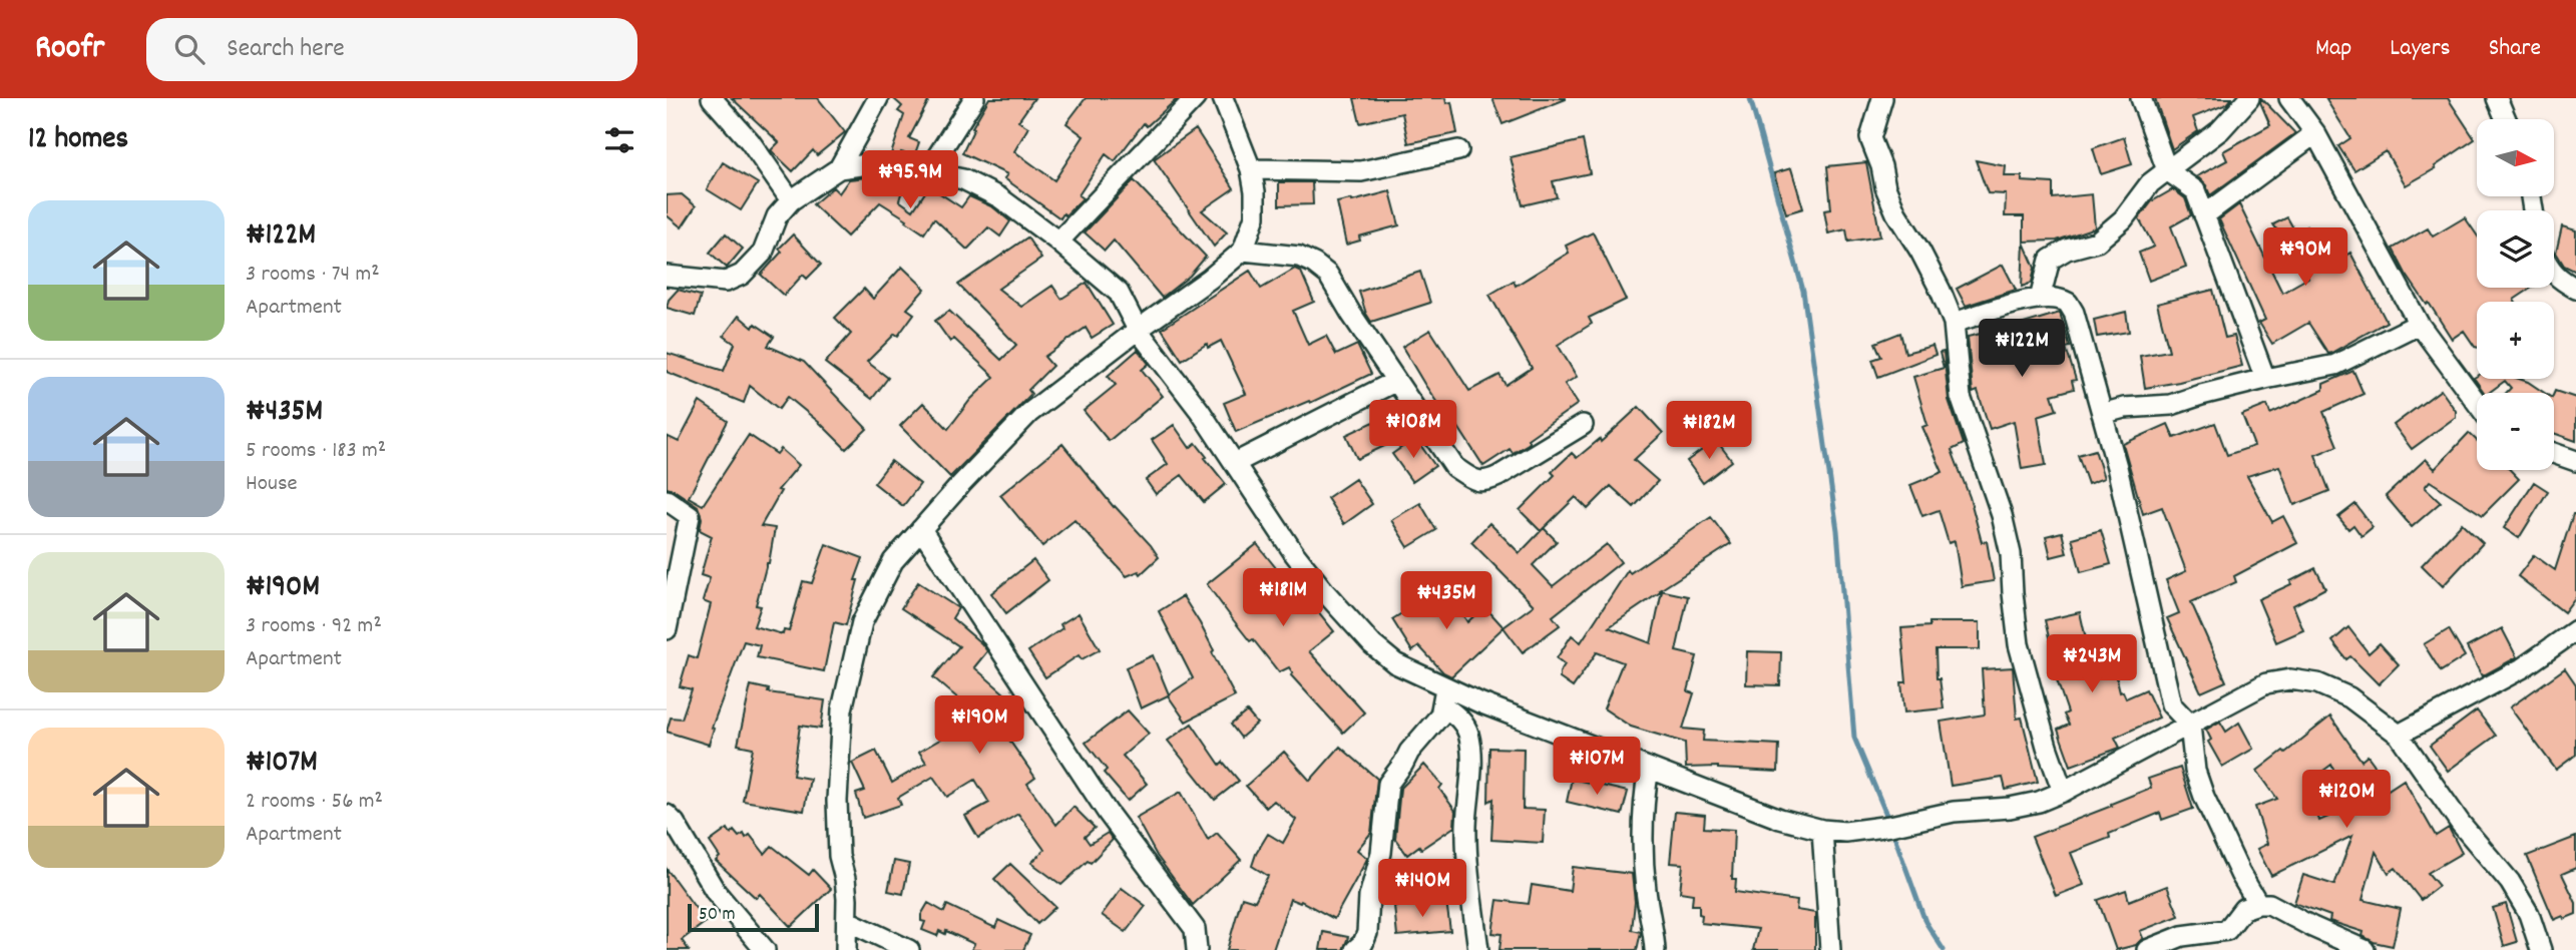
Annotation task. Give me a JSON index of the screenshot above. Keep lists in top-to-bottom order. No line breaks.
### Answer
{"scale_bar":"50 m","north":"right","page":{"header":"Roofr","search":"Search here","nav":["Map","Layers","Share"],"heading":"12 homes","map_buttons":["+","−"],"price":["₦95.9M","₦90M","₦122M","₦108M","₦182M","₦181M","₦435M","₦243M","₦190M","₦107M","₦120M","₦140M"],"list":[{"name":"₦122M","note":"3 rooms · 74 m² · Apartment"},{"name":"₦435M","note":"5 rooms · 183 m² · House"},{"name":"₦190M","note":"3 rooms · 92 m² · Apartment"},{"name":"₦107M","note":"2 rooms · 56 m² · Apartment"}],"scale":"50 m"}}
